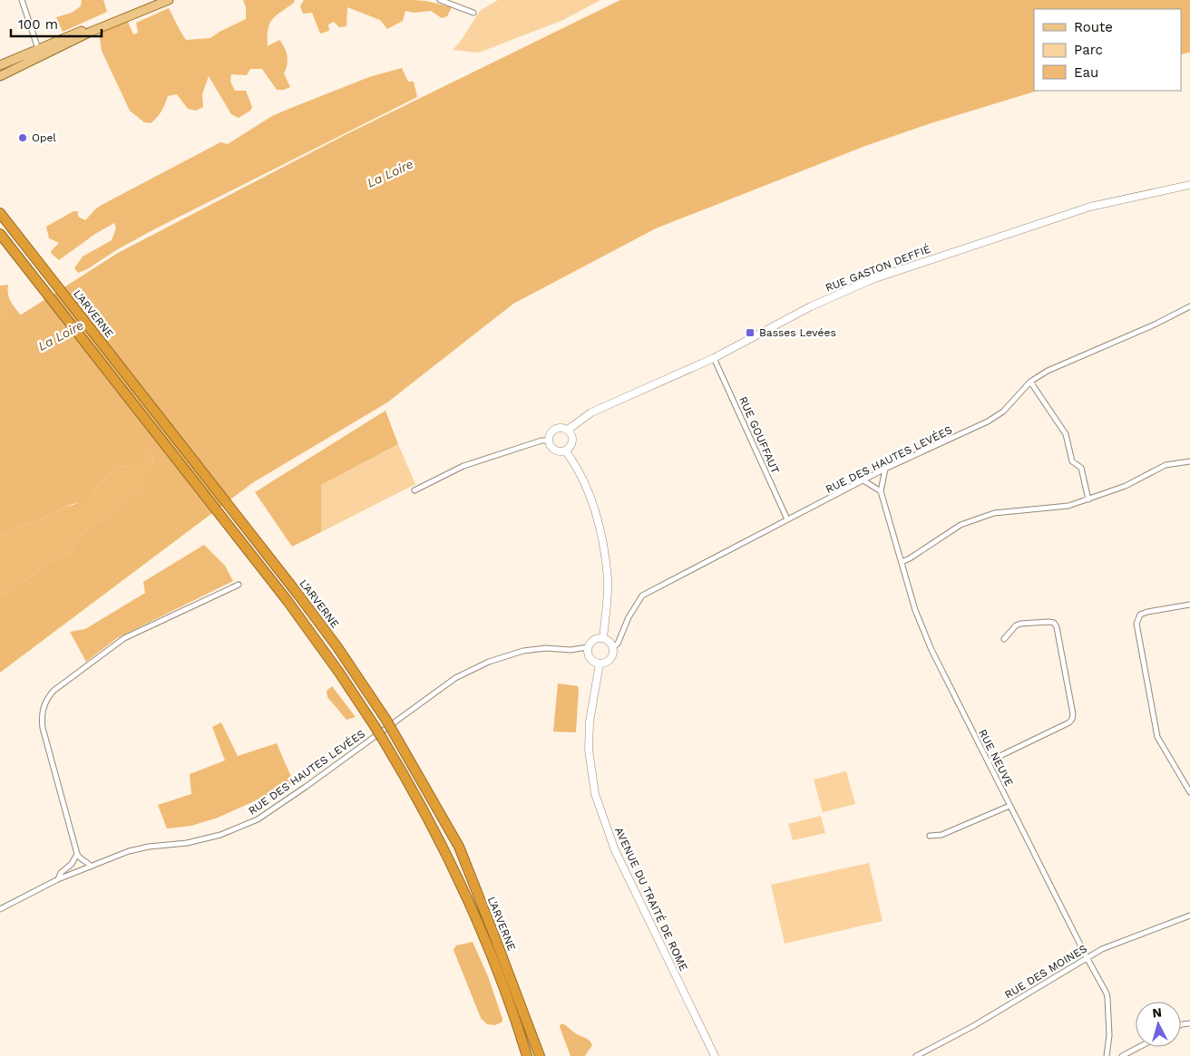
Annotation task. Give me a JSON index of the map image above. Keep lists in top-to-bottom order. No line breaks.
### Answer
{"streets":{"highway":["L'ARVERNE"],"main road":["RUE GASTON DEFFIÉ","AVENUE DU TRAITÉ DE ROME"],"street":["RUE GOUFFAUT","RUE DES HAUTES LEVÉES","RUE NEUVE","RUE DES MOINES"]},"crossings":[["RUE GASTON DEFFIÉ","RUE GOUFFAUT"],["RUE GOUFFAUT","RUE DES HAUTES LEVÉES"],["RUE DES HAUTES LEVÉES","AVENUE DU TRAITÉ DE ROME"],["RUE NEUVE","RUE DES MOINES"]],"water":["La Loire"],"places":{"other":["Opel"],"transit":["Basses Levées"]},"legend":["Route","Parc","Eau"],"scale_bar":"100 m","north":"top"}
